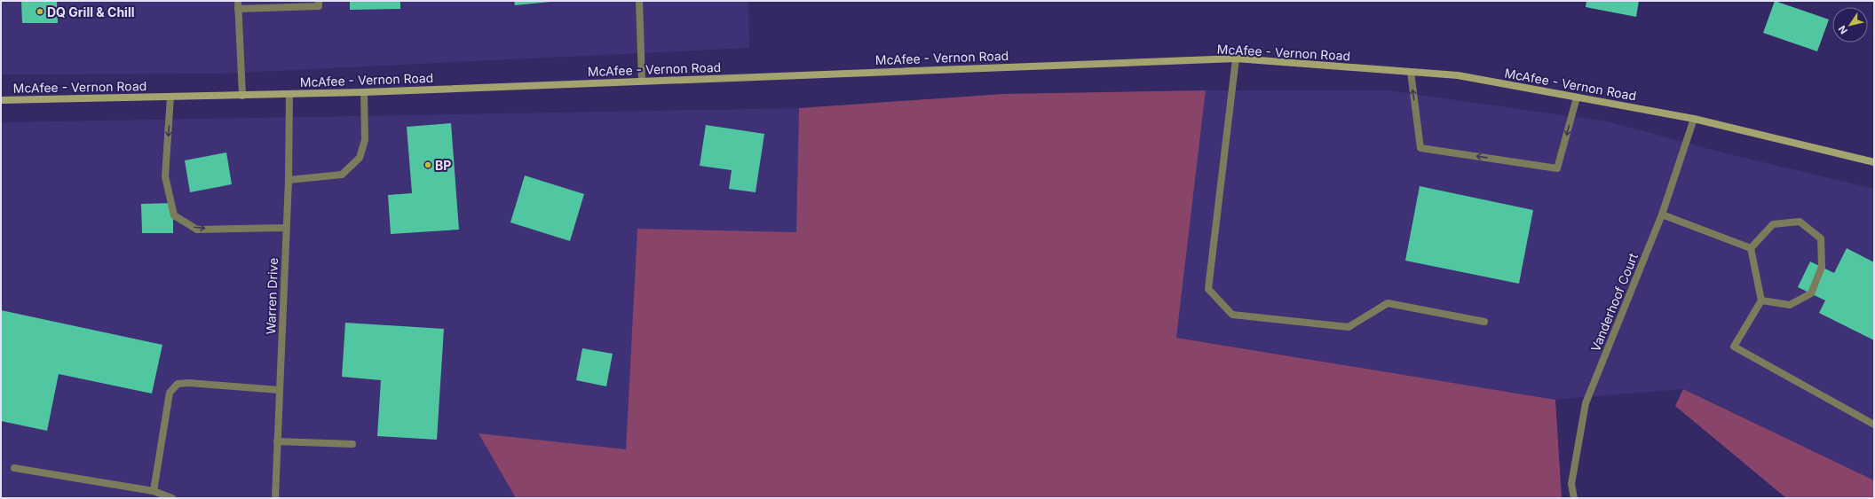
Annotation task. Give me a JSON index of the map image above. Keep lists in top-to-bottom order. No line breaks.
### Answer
{"streets":{"main road":["McAfee - Vernon Road"],"street":["Warren Drive","Vanderhoof Court"]},"crossings":[["McAfee - Vernon Road","Warren Drive"],["McAfee - Vernon Road","Vanderhoof Court"]],"places":["DQ Grill & Chill","BP"],"north":"bottom left"}
